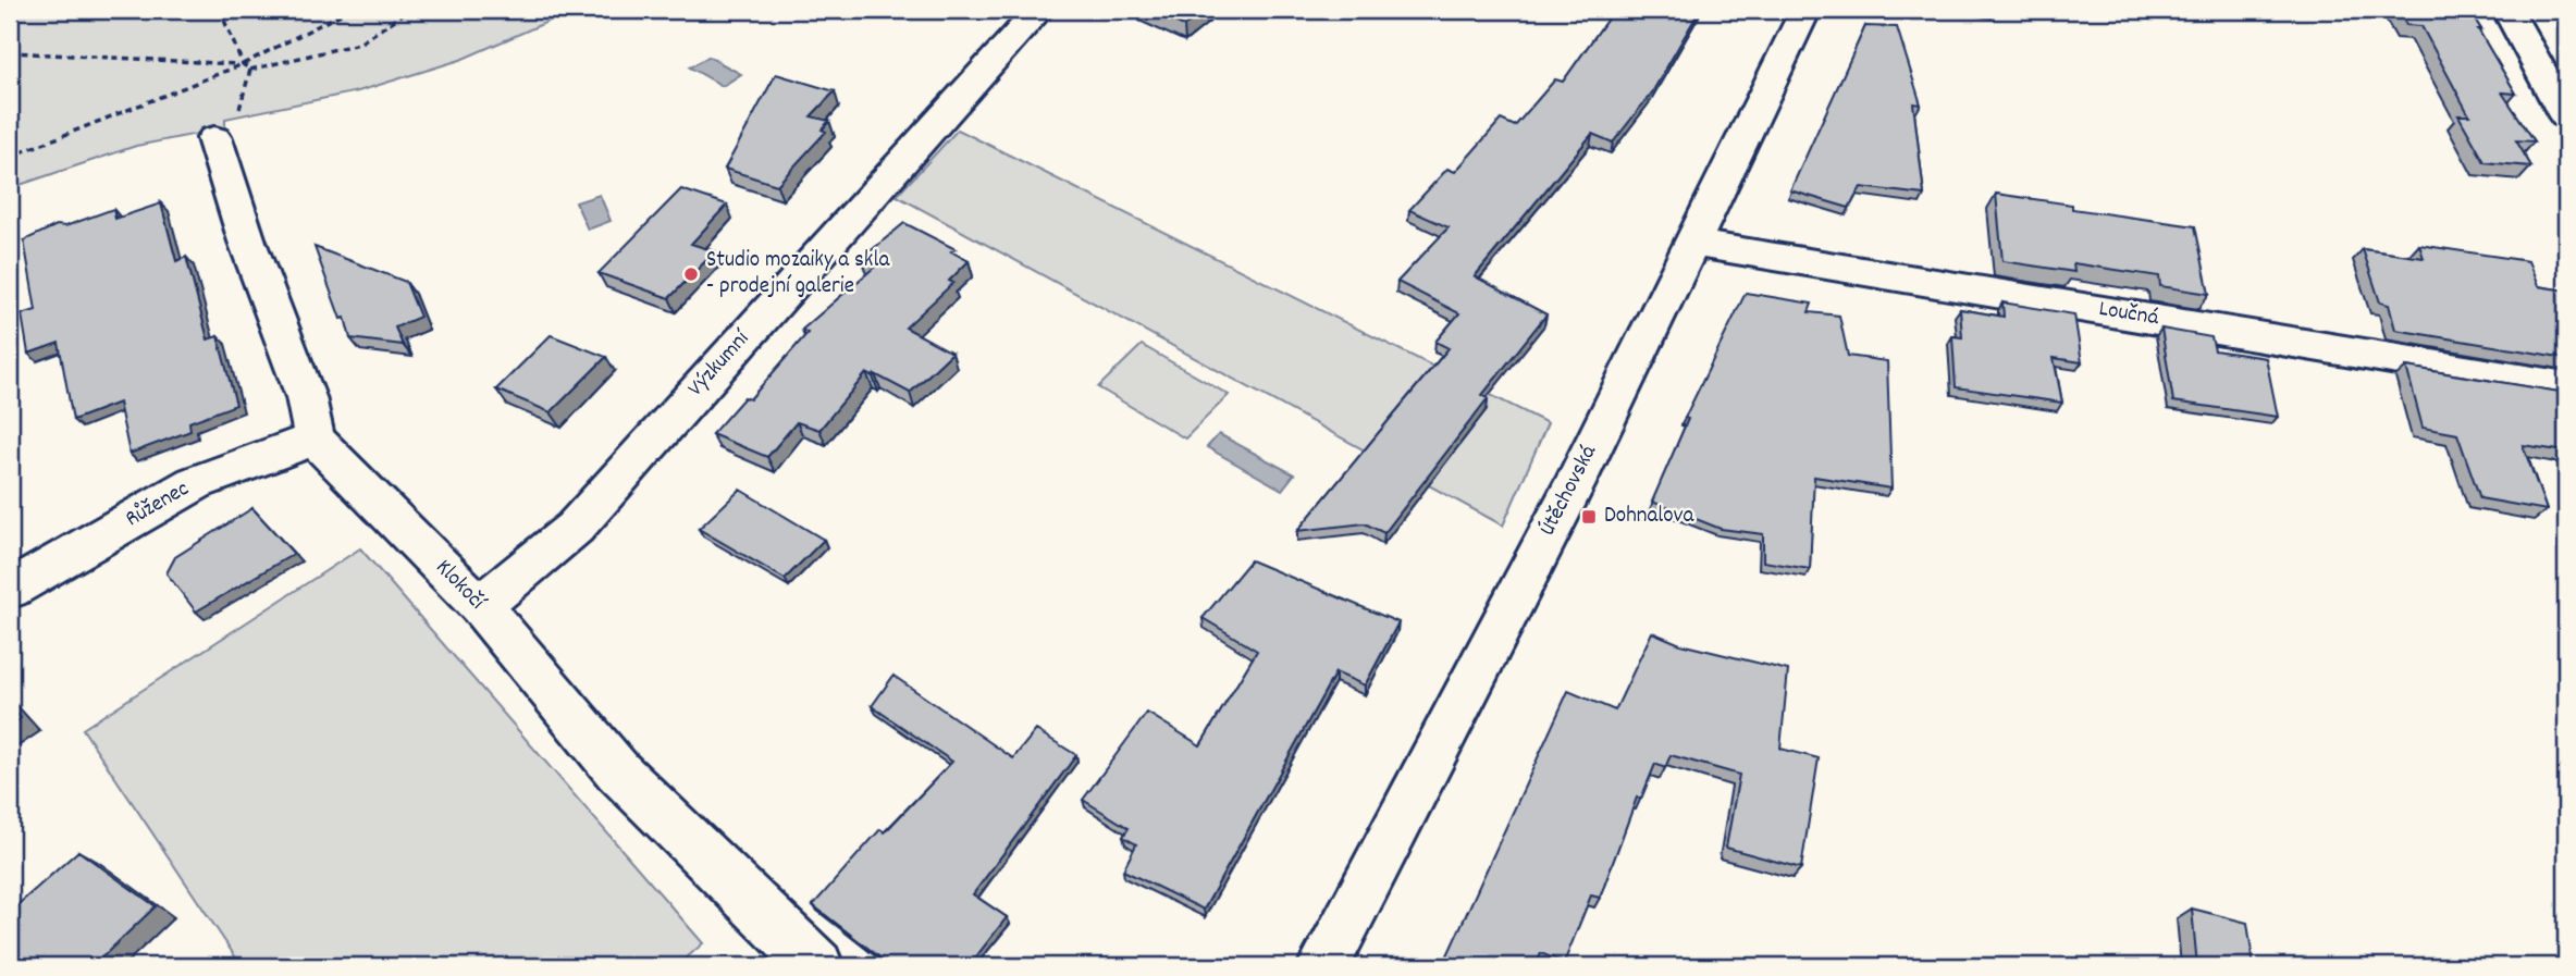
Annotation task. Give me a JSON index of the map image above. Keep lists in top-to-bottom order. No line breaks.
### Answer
{"streets":{"street":["Loučná","Výzkumní","Útěchovská","Růženec","Klokočí"]},"crossings":[["Loučná","Útěchovská"],["Výzkumní","Klokočí"],["Růženec","Klokočí"]],"places":{"other":["Studio mozaiky a skla - prodejní galerie"],"transit":["Dohnalova"]}}
